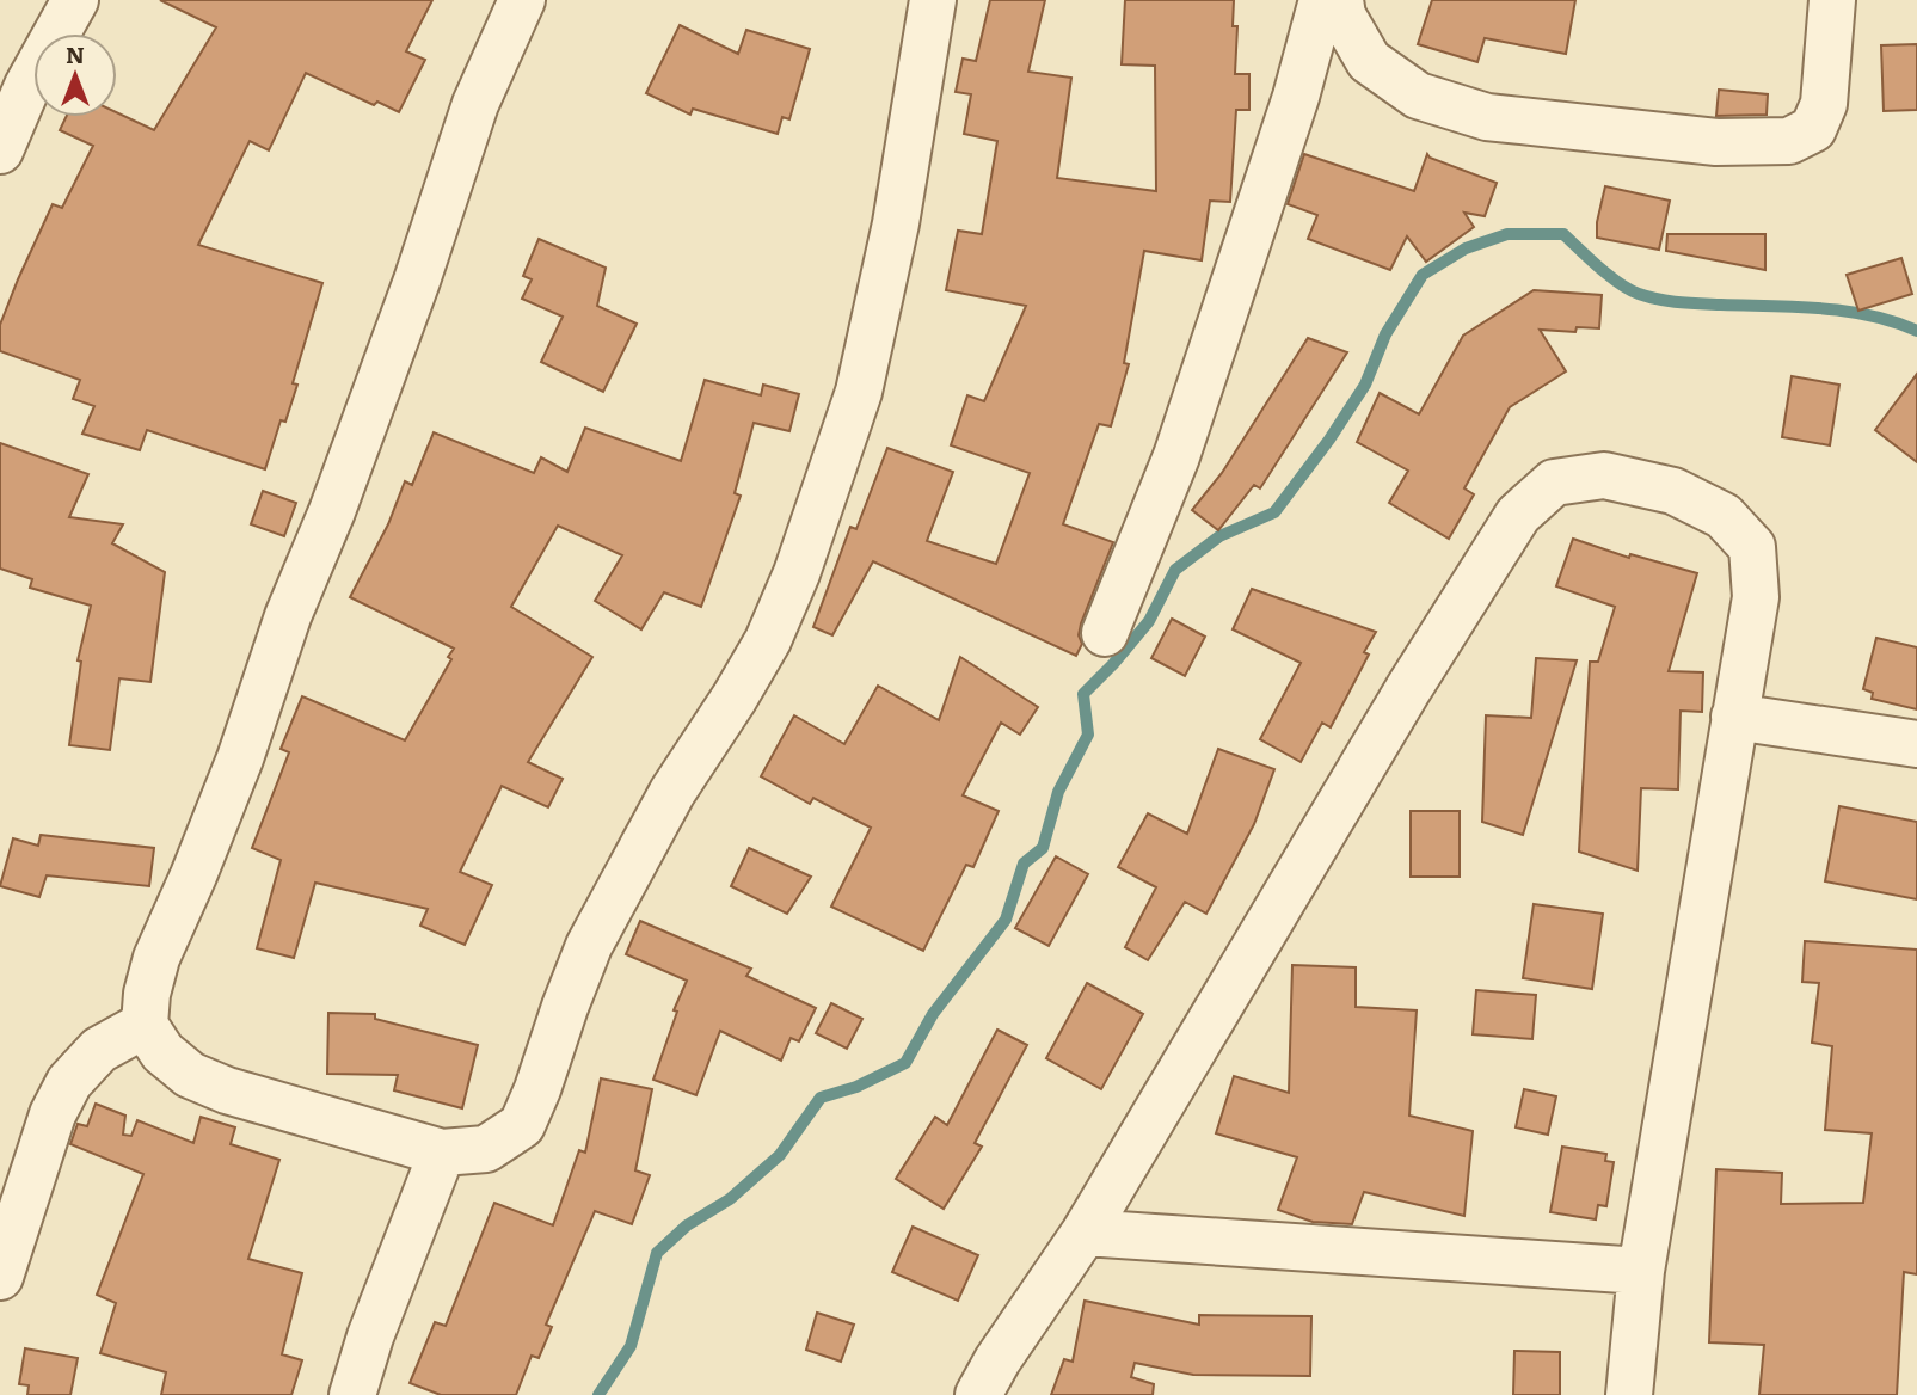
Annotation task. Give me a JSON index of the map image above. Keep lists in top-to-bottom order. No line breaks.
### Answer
{"north":"top"}
